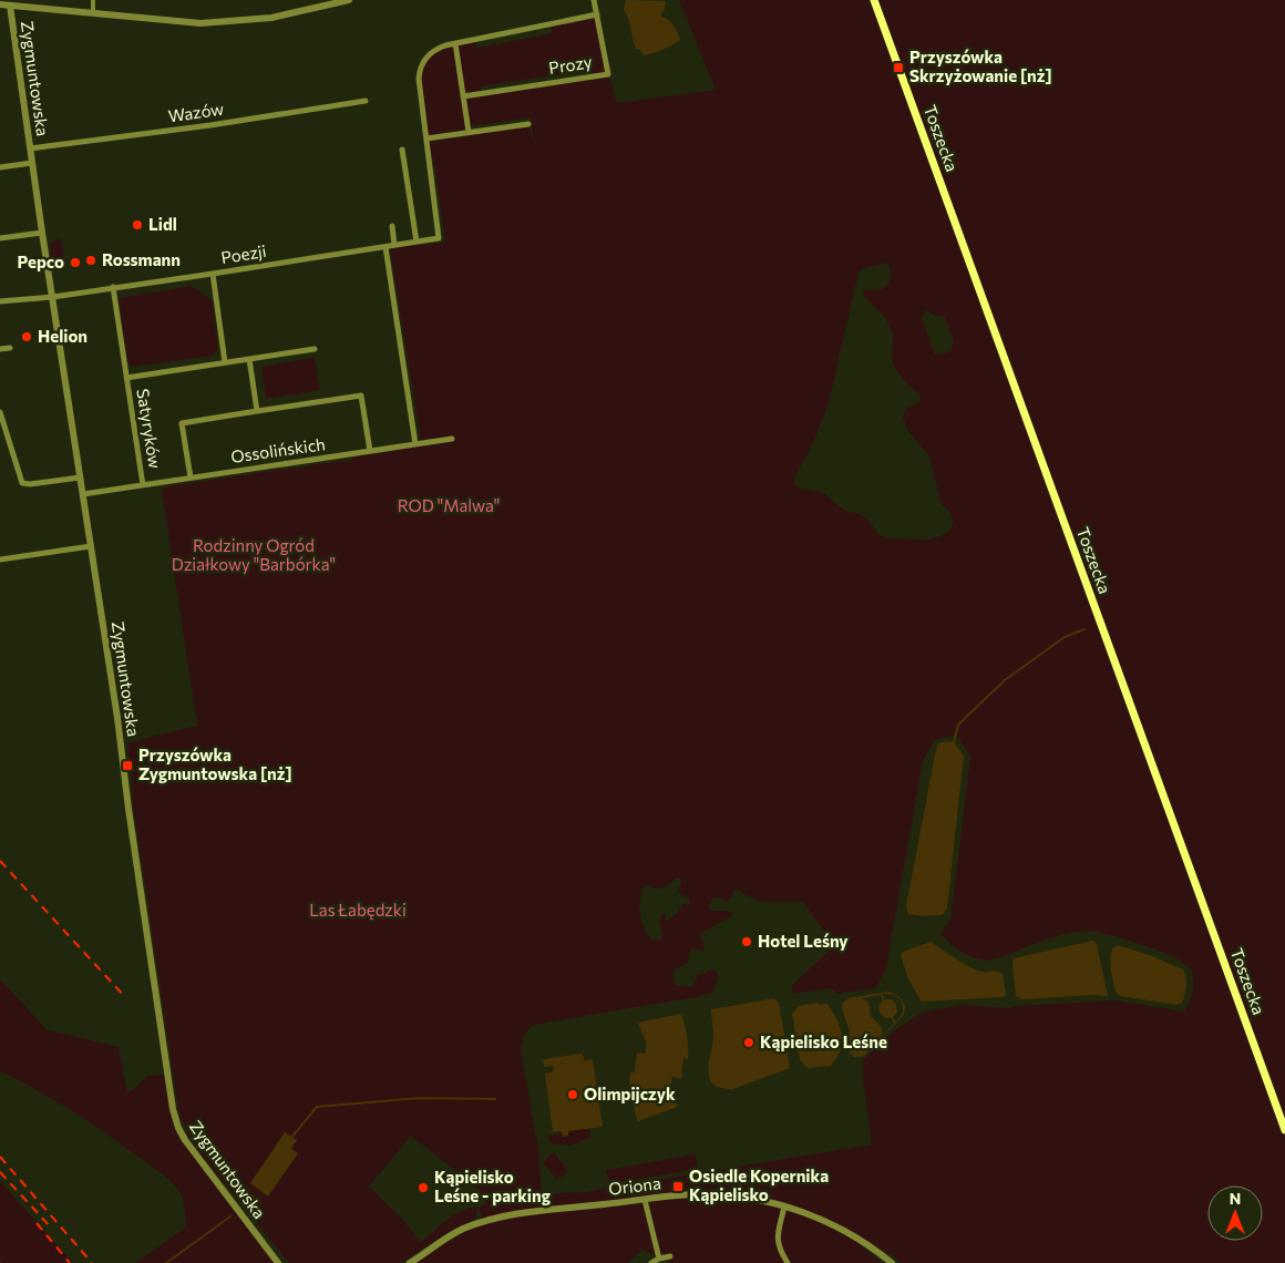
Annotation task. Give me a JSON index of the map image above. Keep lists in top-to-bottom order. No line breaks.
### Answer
{"streets":{"main road":["Toszecka"],"street":["Prozy","Zygmuntowska","Wazów","Poezji","Satyryków","Ossolińskich","Oriona"]},"crossings":[["Zygmuntowska","Wazów"],["Zygmuntowska","Poezji"],["Zygmuntowska","Ossolińskich"],["Poezji","Satyryków"],["Satyryków","Ossolińskich"]],"parks":["ROD \"Malwa\"","Rodzinny Ogród Działkowy \"Barbórka\"","Las Łabędzki"],"places":{"transit":["Przyszówka Skrzyżowanie [nż]","Przyszówka Zygmuntowska [nż]","Osiedle Kopernika Kąpielisko"],"other":["Lidl","Rossmann","Pepco","Helion","Hotel Leśny","Kąpielisko Leśne","Olimpijczyk","Kąpielisko Leśne - parking"]},"north":"top"}
